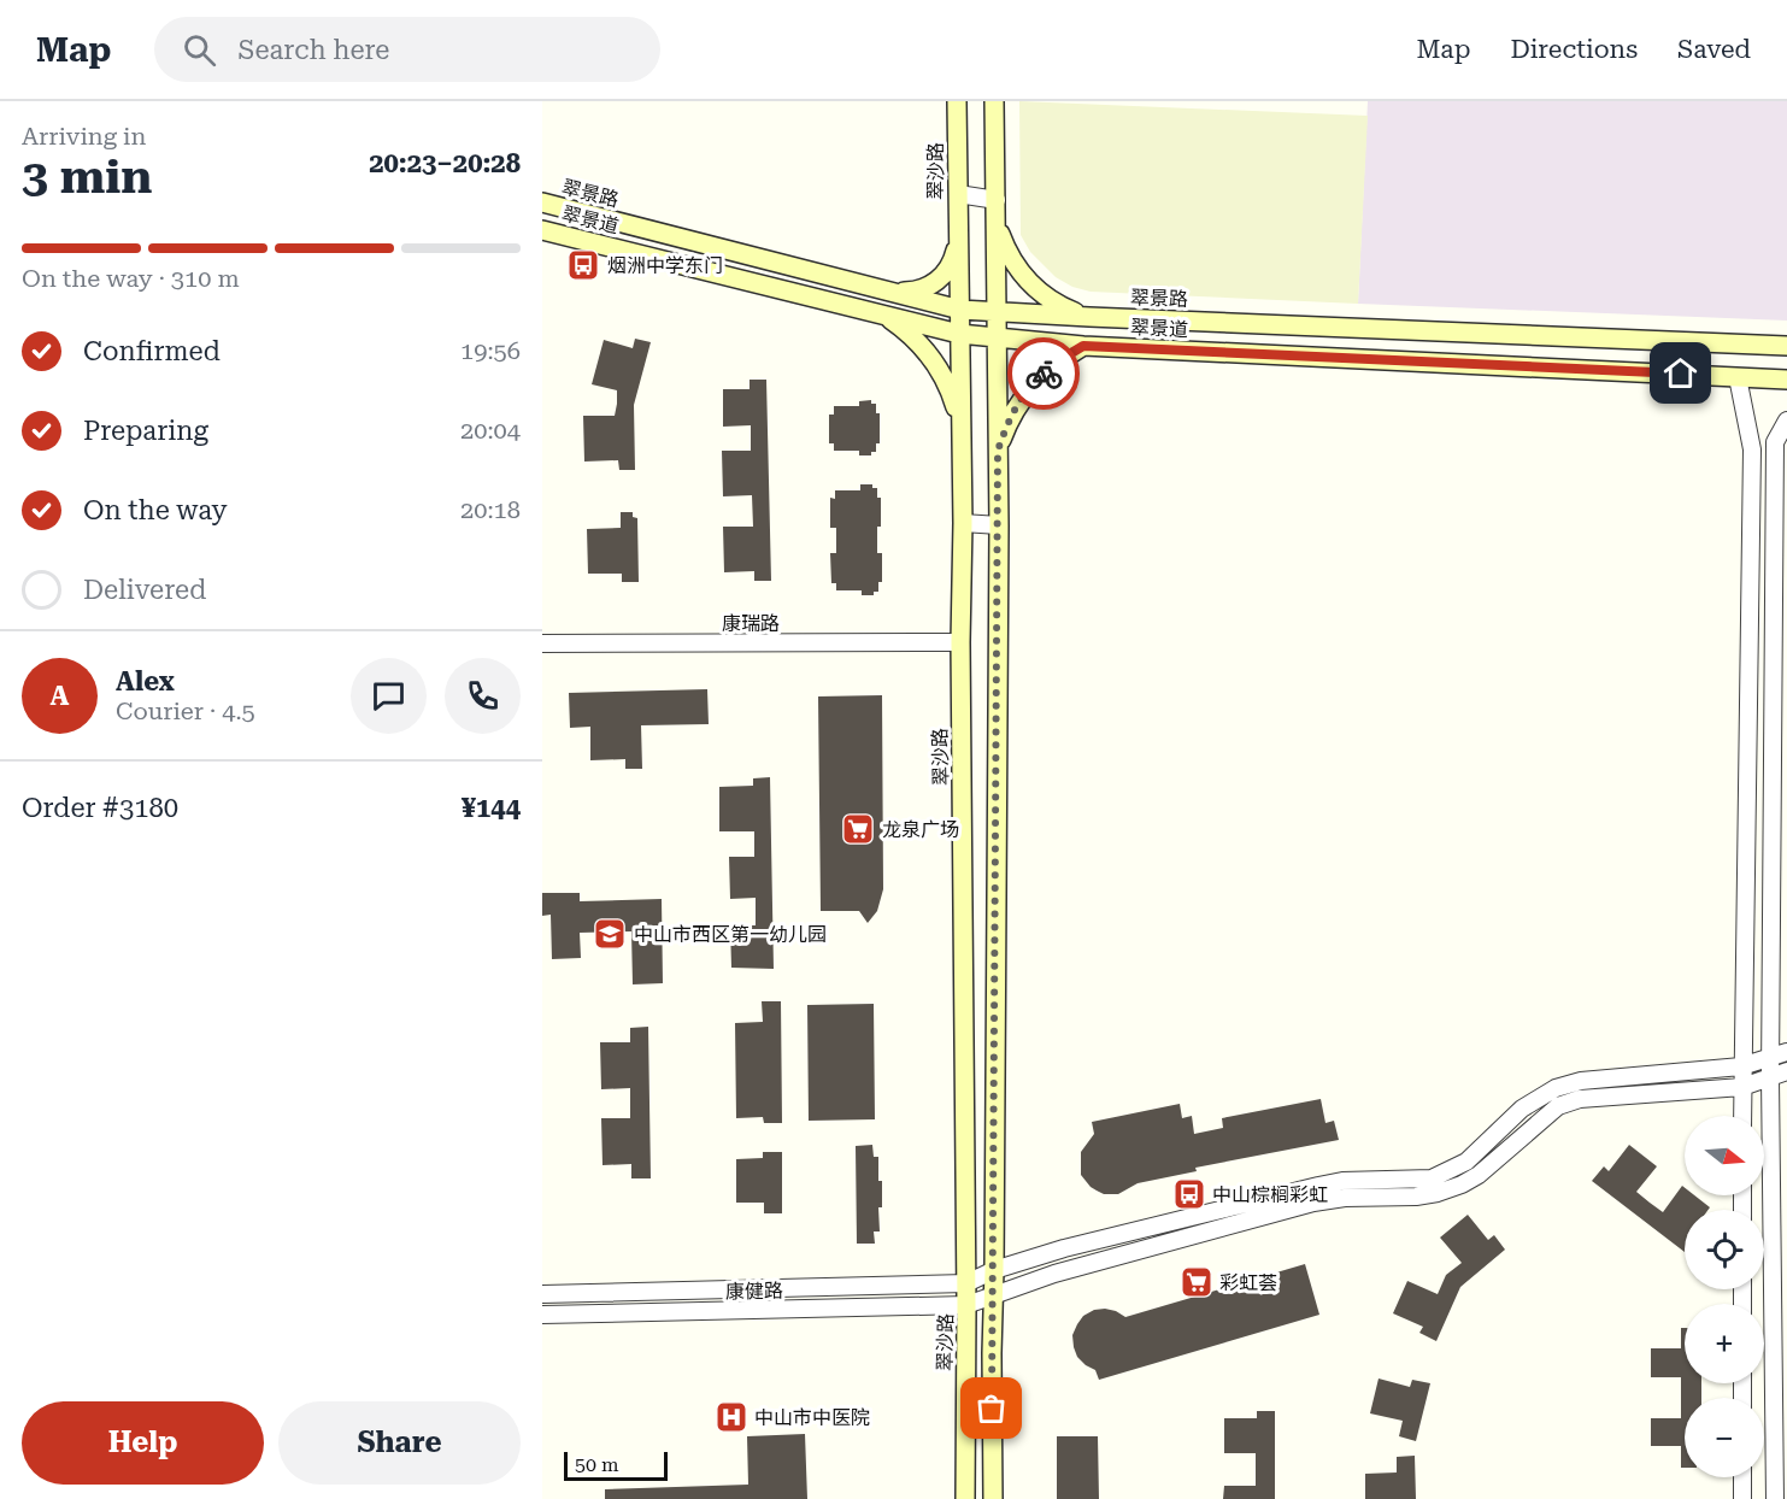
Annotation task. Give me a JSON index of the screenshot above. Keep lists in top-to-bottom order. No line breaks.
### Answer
{"streets":{"main road":["翠沙路","翠景路","翠景道"],"street":["康瑞路","康健路"]},"crossings":[["翠沙路","翠景路"],["翠沙路","翠景道"],["翠沙路","康瑞路"],["翠沙路","康健路"]],"places":{"bus stop":["烟洲中学东门","中山棕榈彩虹"],"supermarket":["龙泉广场","彩虹荟"],"school or university":["中山市西区第一幼儿园"],"hospital":["中山市中医院"]},"scale_bar":"50 m","north":"right","page":{"header":"Map","search":"Search here","nav":["Map","Directions","Saved"],"heading":["3 min","Arriving in","20:23–20:28"],"panel":["Alex","Courier · 4.5","Order #3180","¥144"],"bar":"On the way · 310 m","list":[["Confirmed","19:56"],["Preparing","20:04"],["On the way","20:18"],"Delivered"],"round":"A","map_buttons":["+","−"],"buttons":["Help","Share"],"scale":"50 m"}}
